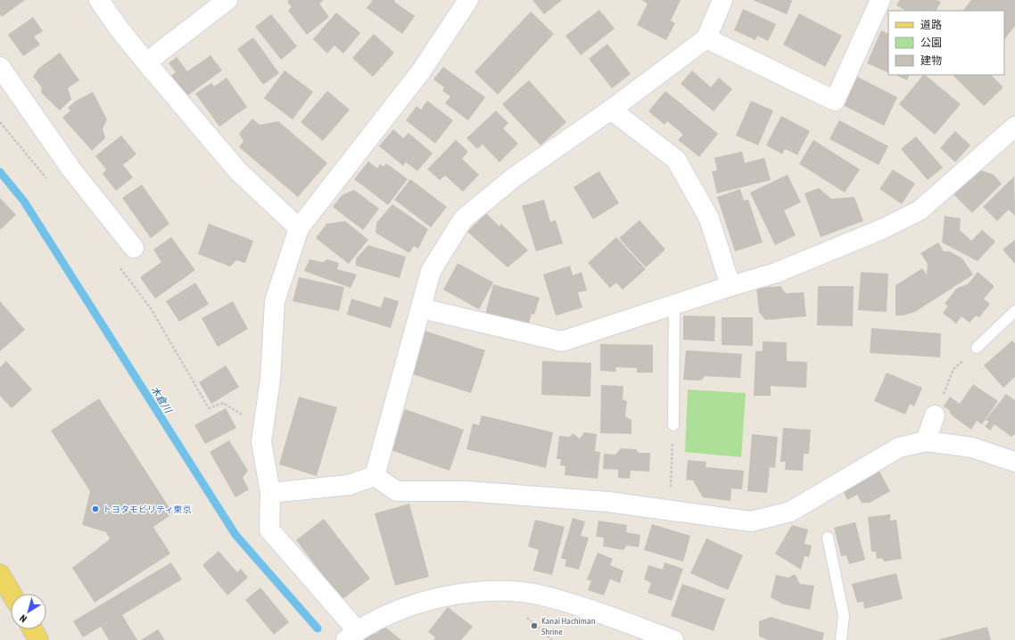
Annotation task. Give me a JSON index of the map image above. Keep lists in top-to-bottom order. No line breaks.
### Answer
{"water":["木倉川"],"places":["トヨタモビリティ東京","Kanai Hachiman Shrine"],"legend":["道路","公園","建物"],"north":"bottom left"}
